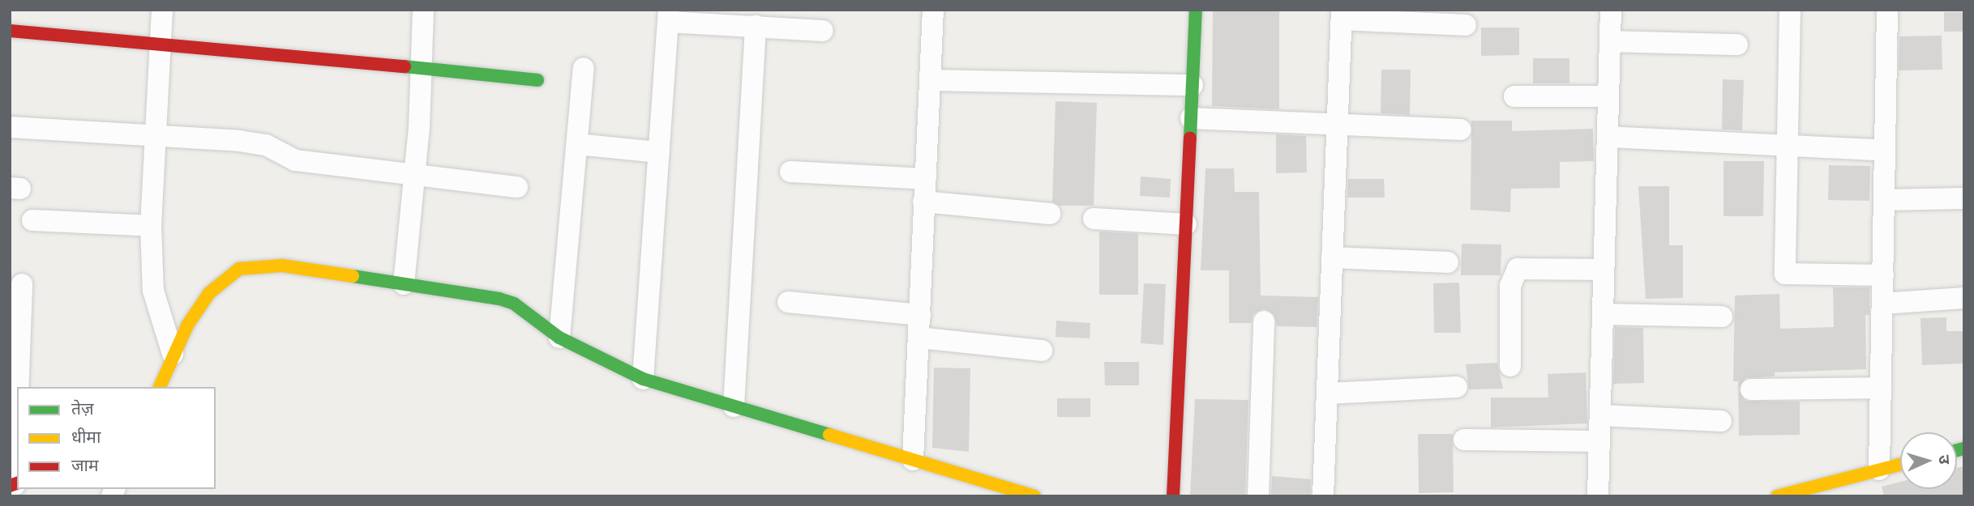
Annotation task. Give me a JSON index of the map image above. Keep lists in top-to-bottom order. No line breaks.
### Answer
{"legend":["तेज़","धीमा","जाम"],"north":"right"}
